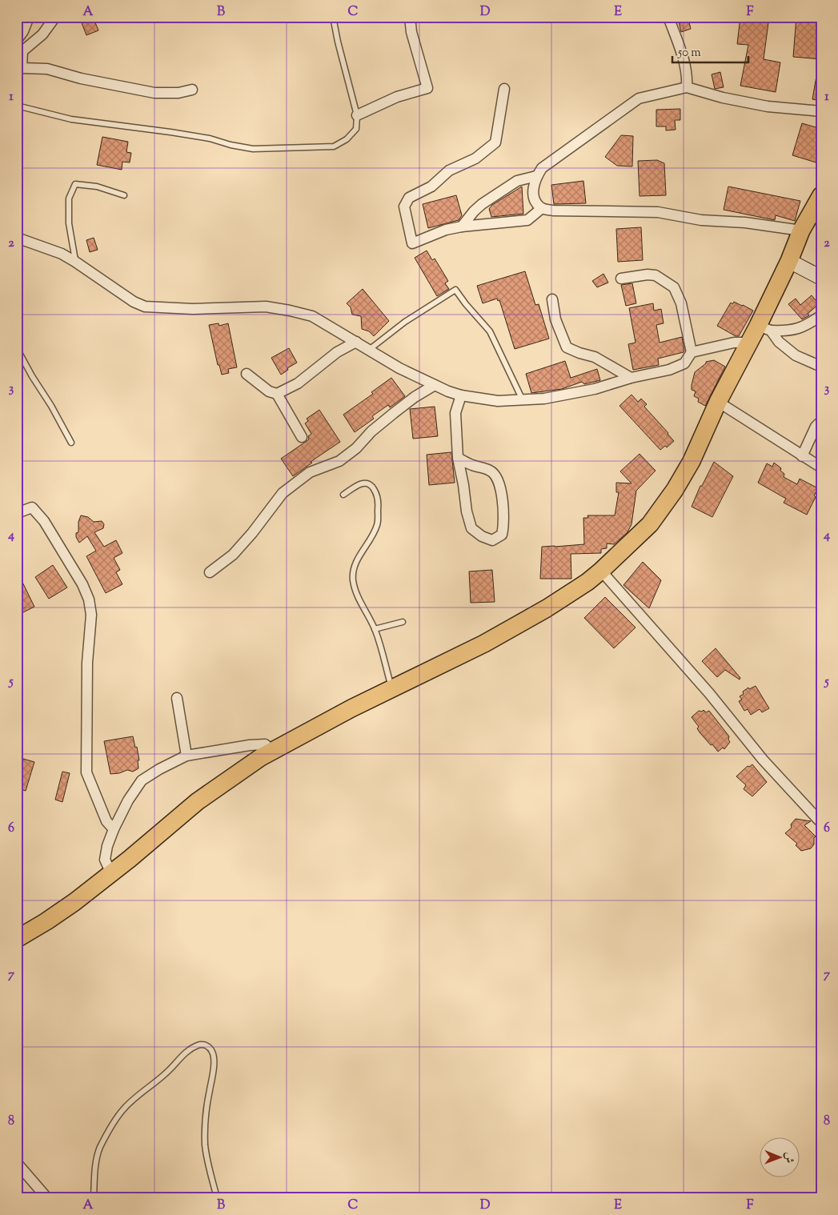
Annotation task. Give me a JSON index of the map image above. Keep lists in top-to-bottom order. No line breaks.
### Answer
{"scale_bar":"50 m","north":"right","grid":{"columns":["A","B","C","D","E","F"],"rows":["1","2","3","4","5","6","7","8"]}}
